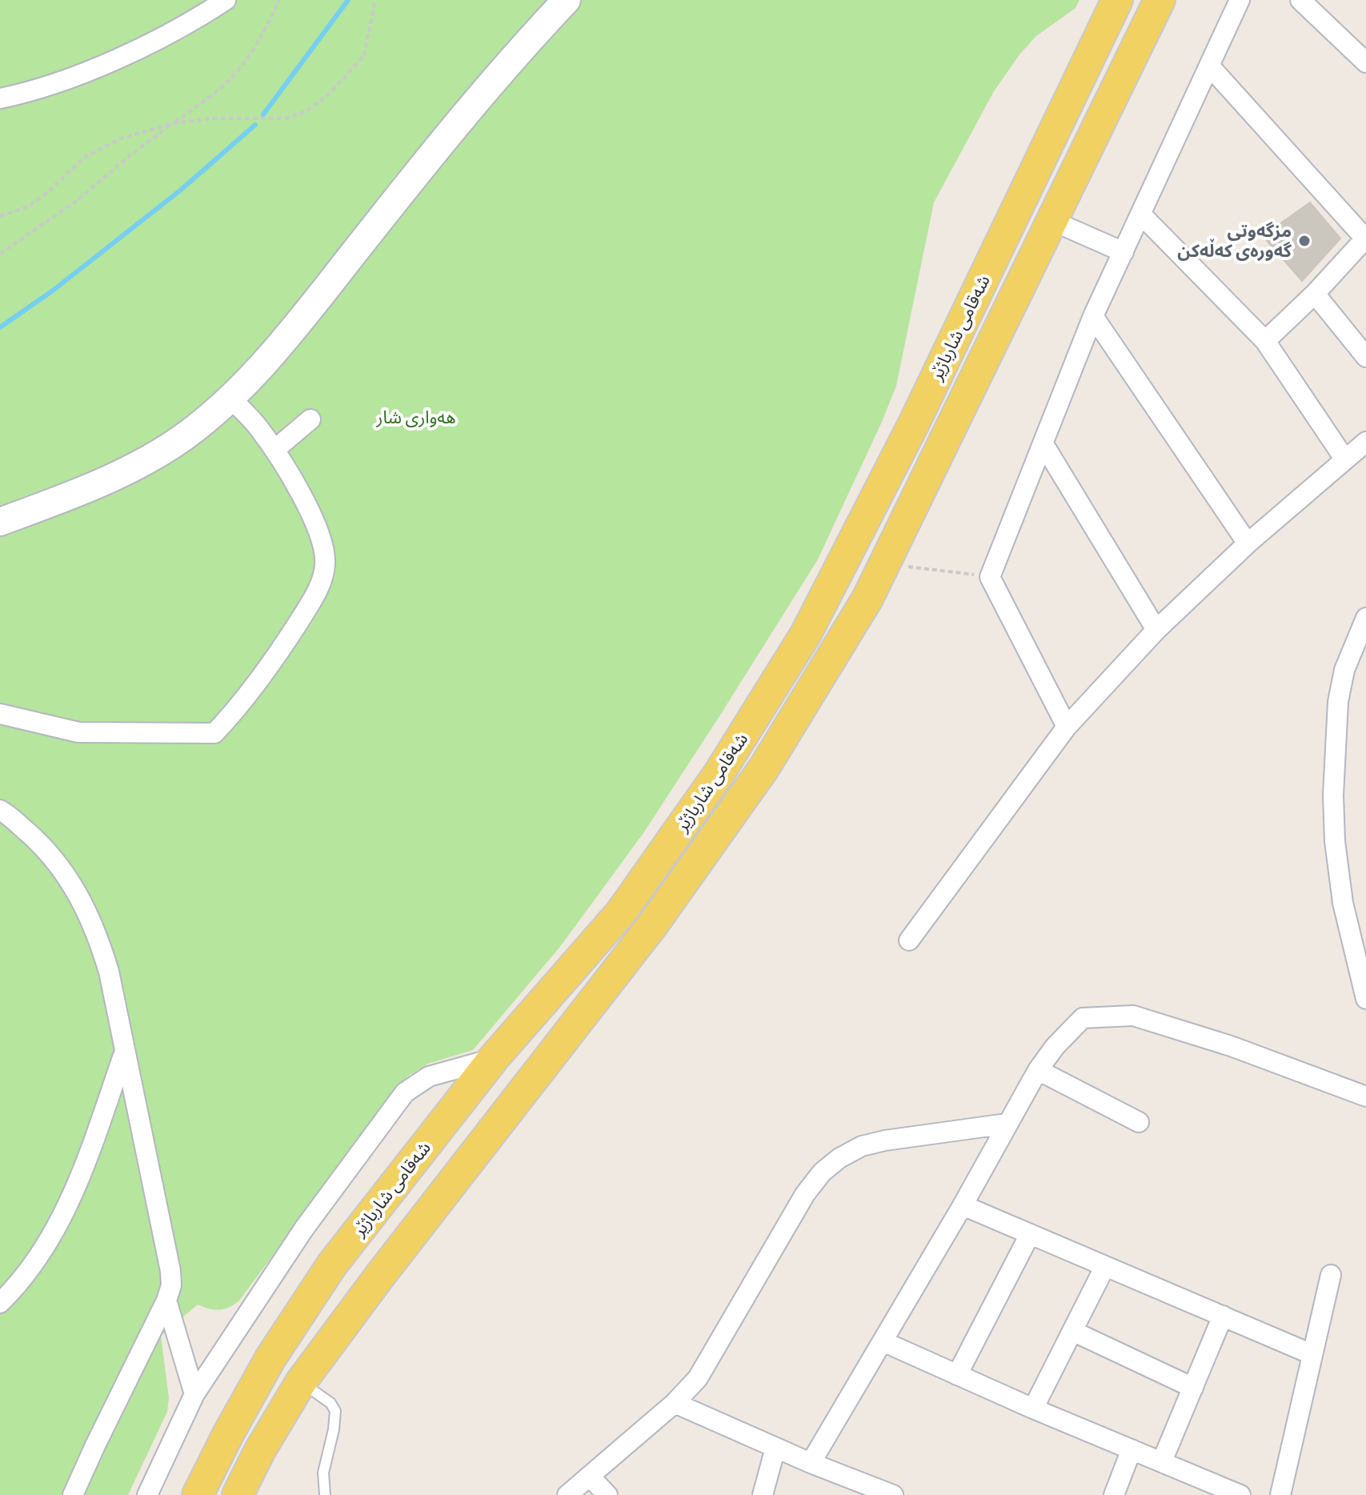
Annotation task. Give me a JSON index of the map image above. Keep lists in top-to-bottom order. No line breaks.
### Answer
{"streets":{"main road":["شەقامی شارباژێر"]},"parks":["هەواری شار"],"places":["مزگەوتی گەورەی کەڵەکن"]}
